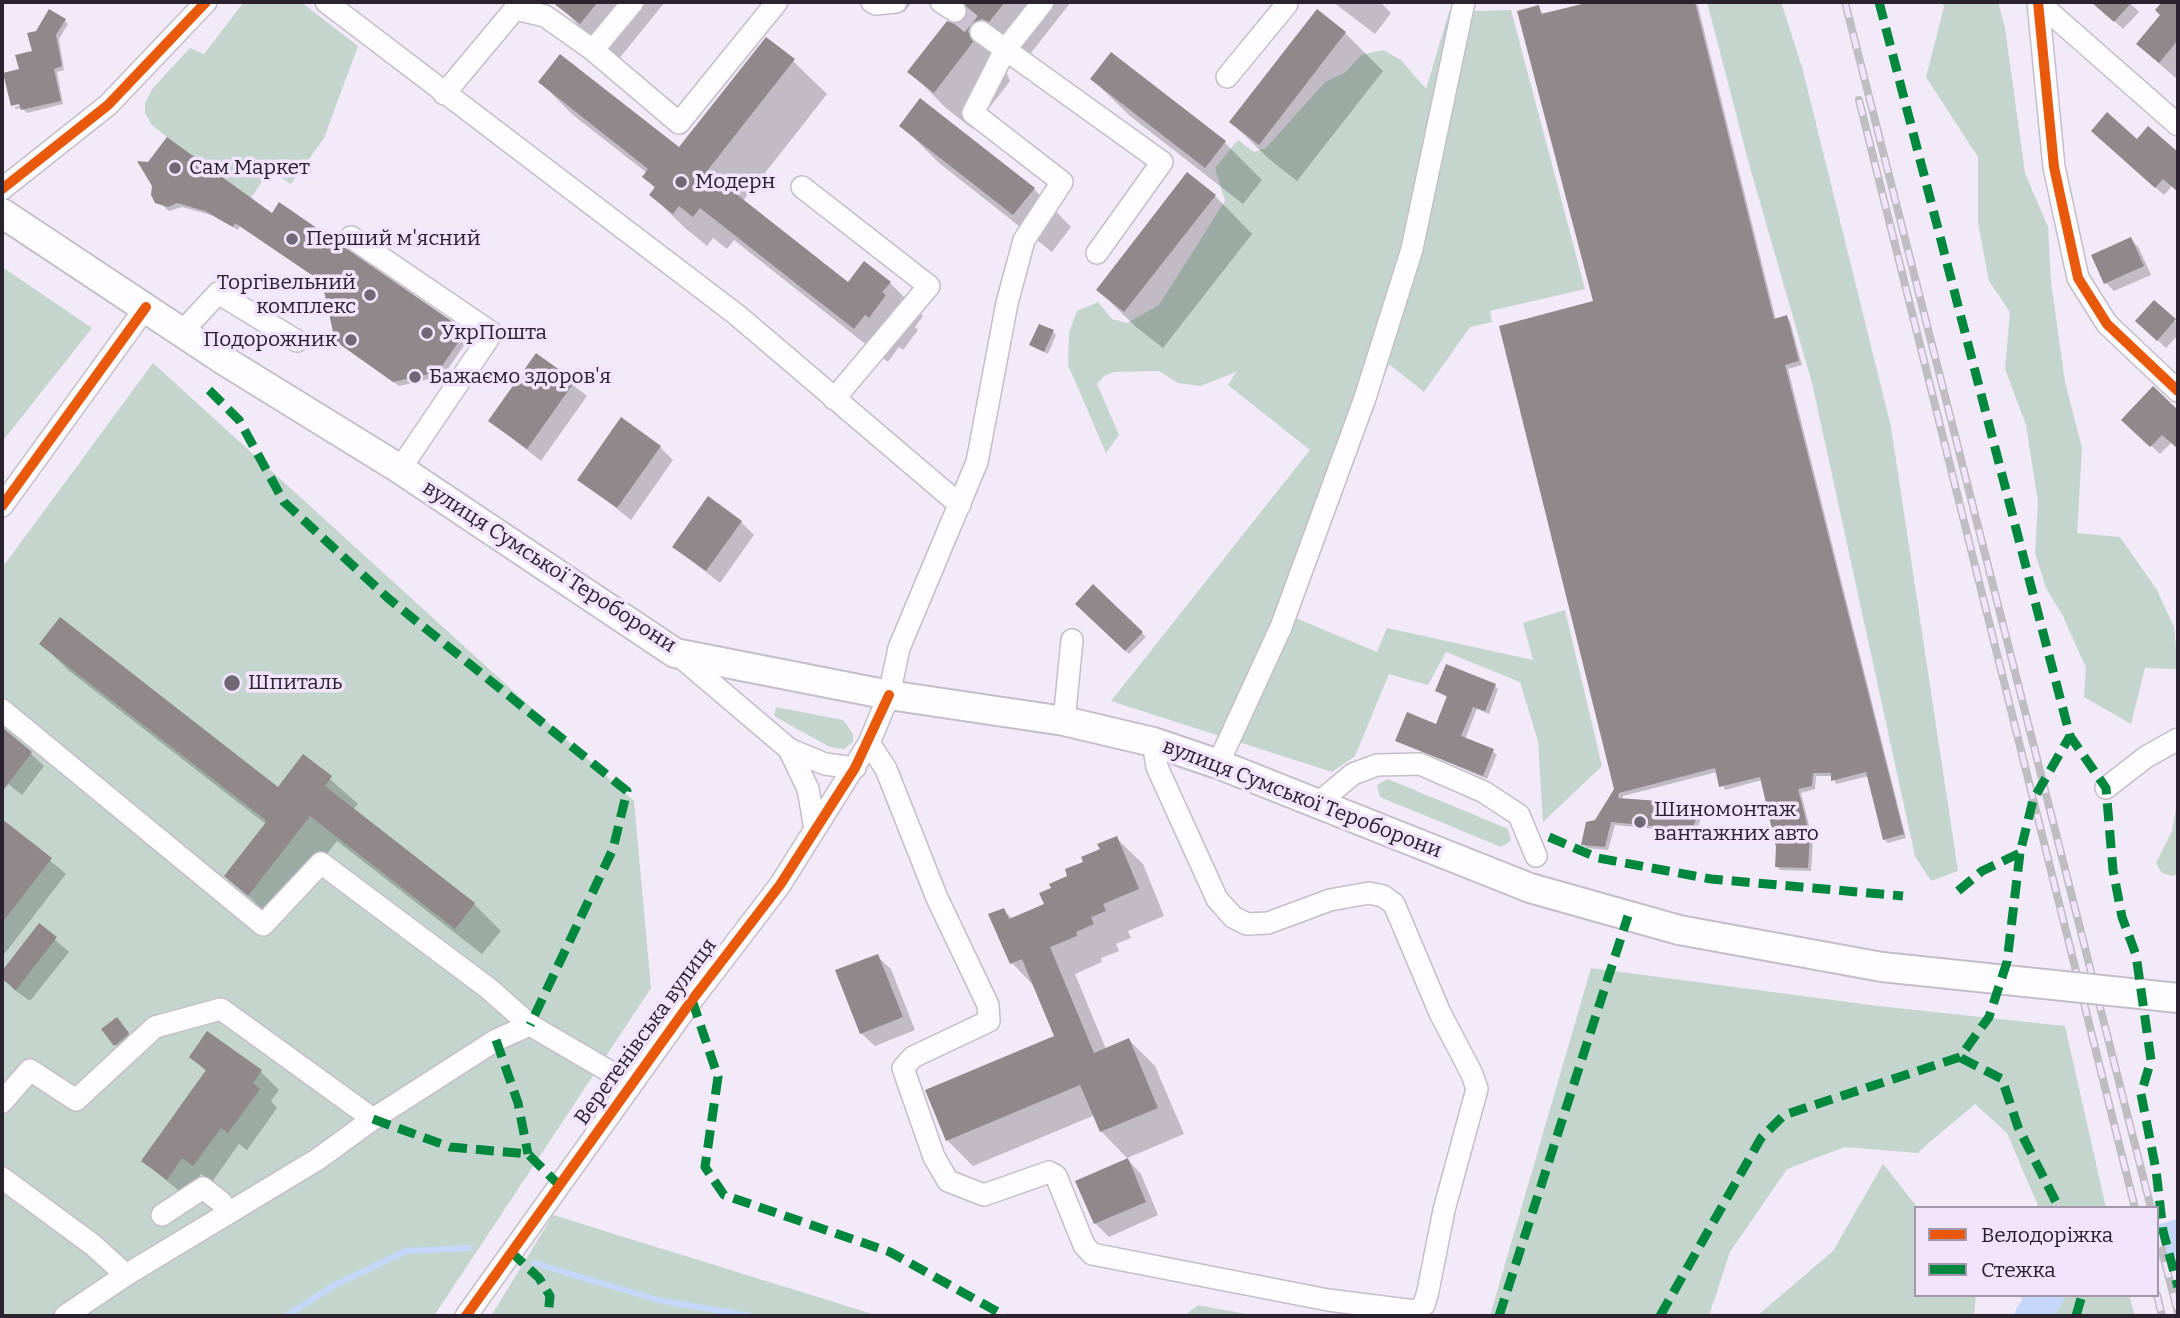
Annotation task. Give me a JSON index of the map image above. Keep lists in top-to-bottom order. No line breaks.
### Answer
{"streets":{"main road":["вулиця Сумської Тероборони"],"street":["Веретенівська вулиця"]},"crossings":[["вулиця Сумської Тероборони","Веретенівська вулиця"]],"places":["Сам Маркет","Модерн","Перший м'ясний","Торгівельний комплекс","УкрПошта","Подорожник","Бажаємо здоров'я","Шпиталь","Шиномонтаж вантажних авто"],"legend":["Велодоріжка","Стежка"]}
